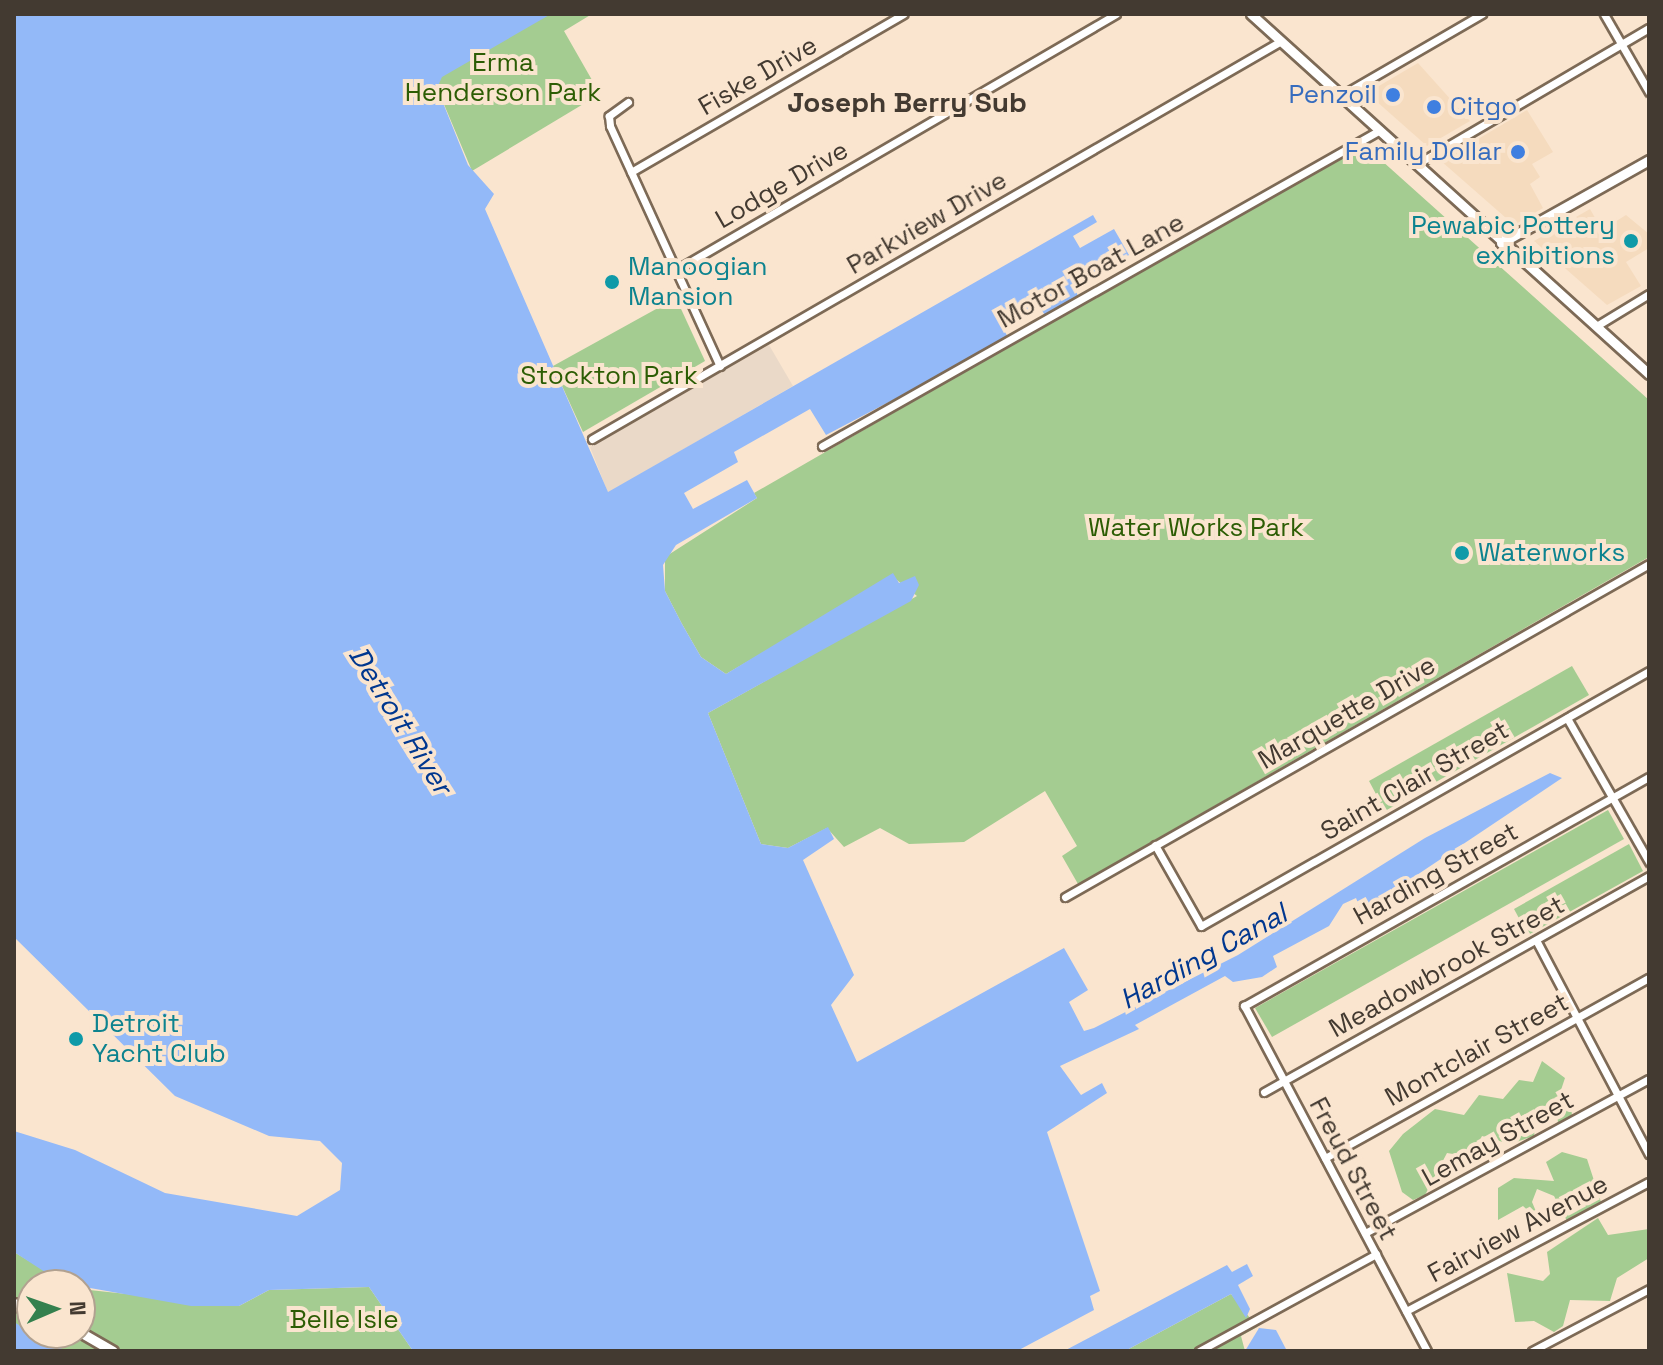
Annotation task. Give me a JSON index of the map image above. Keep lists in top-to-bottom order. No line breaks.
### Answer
{"streets":{"street":["Fiske Drive","Lodge Drive","Parkview Drive","Motor Boat Lane","Marquette Drive","Saint Clair Street","Harding Street","Meadowbrook Street","Montclair Street","Lemay Street","Freud Street","Fairview Avenue"]},"crossings":[["Marquette Drive","Saint Clair Street"],["Harding Street","Freud Street"],["Meadowbrook Street","Freud Street"],["Montclair Street","Freud Street"],["Lemay Street","Freud Street"],["Freud Street","Fairview Avenue"]],"districts":["Joseph Berry Sub"],"water":["Detroit River","Harding Canal"],"parks":["Erma Henderson Park","Stockton Park","Water Works Park","Belle Isle"],"places":["Penzoil","Citgo","Family Dollar","Pewabic Pottery exhibitions","Manoogian Mansion","Waterworks","Detroit Yacht Club"],"north":"right"}
